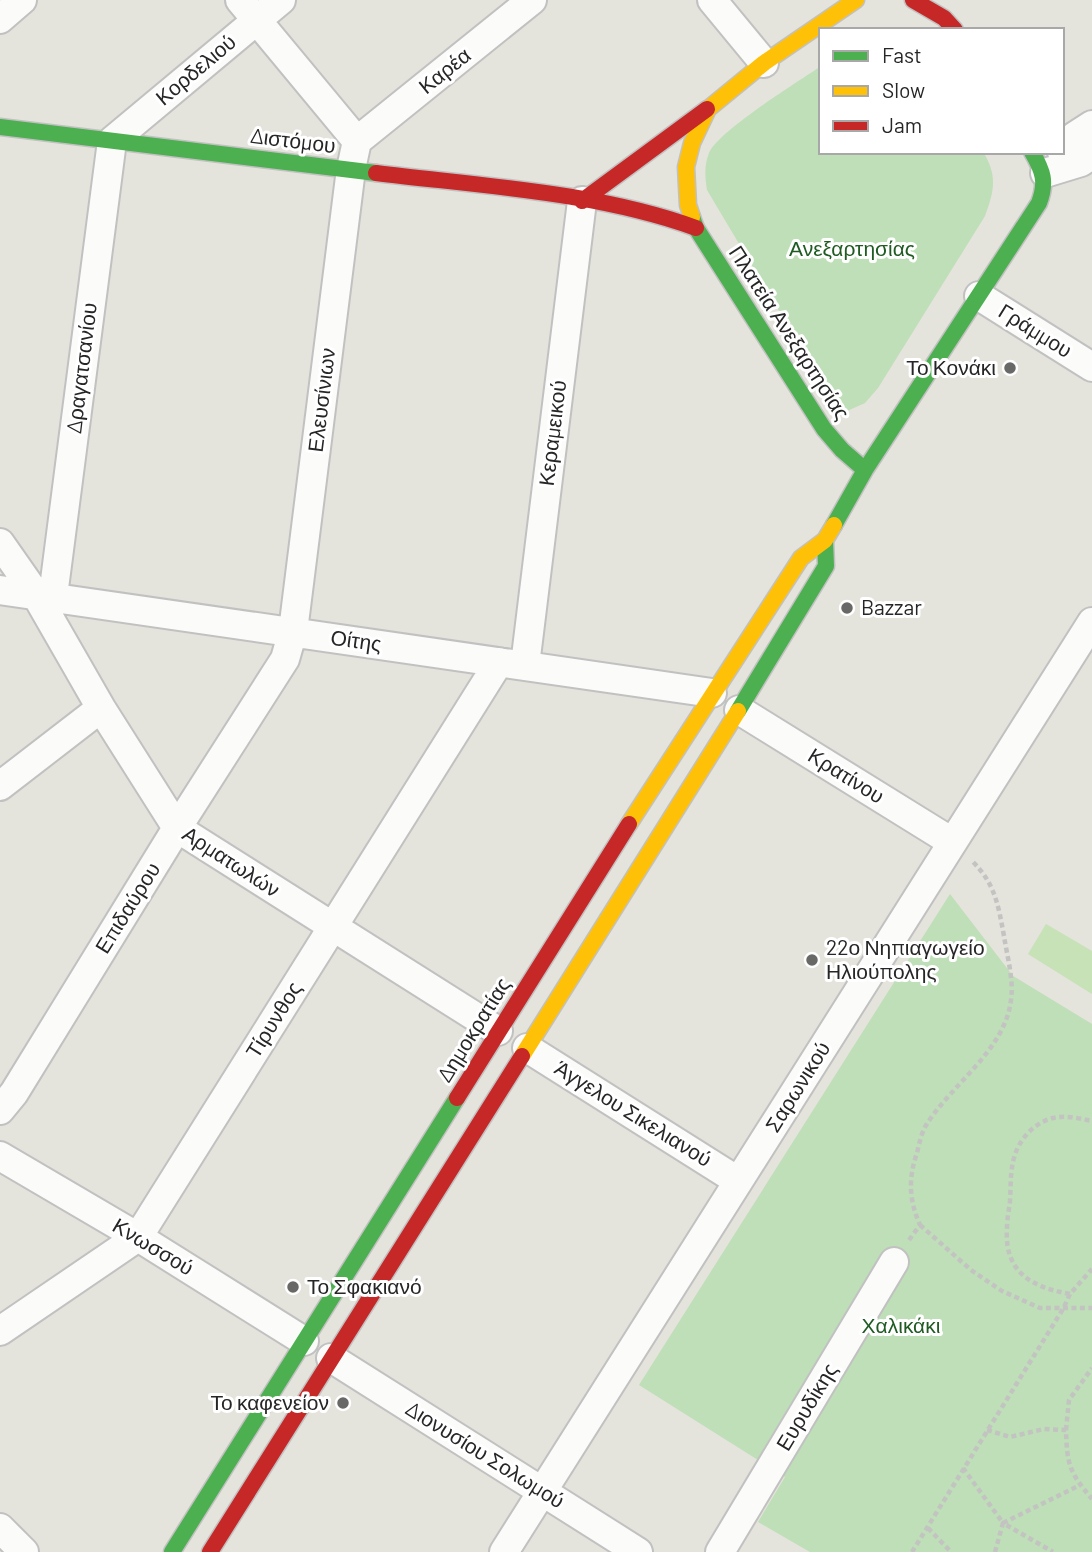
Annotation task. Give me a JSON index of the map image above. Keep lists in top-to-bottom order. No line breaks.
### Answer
{"streets":{"street":["Κορδελιού","Καρέα","Διστόμου","Γράμμου","Πλατεία Ανεξαρτησίας","Δραγατσανίου","Ελευσίνιων","Κεραµεικού","Οίτης","Κρατίνου","Αρματωλών","Επιδαύρου","Τίρυνθος","Δημοκρατίας","Σαρωνικού","Άγγελου Σικελιανού","Κνωσσού","Ευρυδίκης","Διονυσίου Σολωμού"]},"crossings":[["Κορδελιού","Διστόμου"],["Κορδελιού","Δραγατσανίου"],["Καρέα","Ελευσίνιων"],["Διστόμου","Πλατεία Ανεξαρτησίας"],["Διστόμου","Δραγατσανίου"],["Διστόμου","Ελευσίνιων"],["Διστόμου","Κεραµεικού"],["Πλατεία Ανεξαρτησίας","Δημοκρατίας"],["Δραγατσανίου","Οίτης"],["Δραγατσανίου","Αρματωλών"],["Ελευσίνιων","Οίτης"],["Ελευσίνιων","Επιδαύρου"],["Κεραµεικού","Οίτης"],["Κεραµεικού","Τίρυνθος"],["Οίτης","Αρματωλών"],["Οίτης","Επιδαύρου"],["Οίτης","Τίρυνθος"],["Οίτης","Δημοκρατίας"],["Κρατίνου","Δημοκρατίας"],["Κρατίνου","Σαρωνικού"],["Αρματωλών","Επιδαύρου"],["Αρματωλών","Τίρυνθος"],["Αρματωλών","Δημοκρατίας"],["Τίρυνθος","Κνωσσού"],["Δημοκρατίας","Άγγελου Σικελιανού"],["Δημοκρατίας","Κνωσσού"],["Δημοκρατίας","Διονυσίου Σολωμού"],["Σαρωνικού","Άγγελου Σικελιανού"],["Σαρωνικού","Διονυσίου Σολωμού"]],"parks":["Ανεξαρτησίας","Χαλικάκι"],"places":["Το Κονάκι","Bazzar","22ο Νηπιαγωγείο Ηλιούπολης","Το Σφακιανό","Το καφενείον"],"legend":["Fast","Slow","Jam"]}
